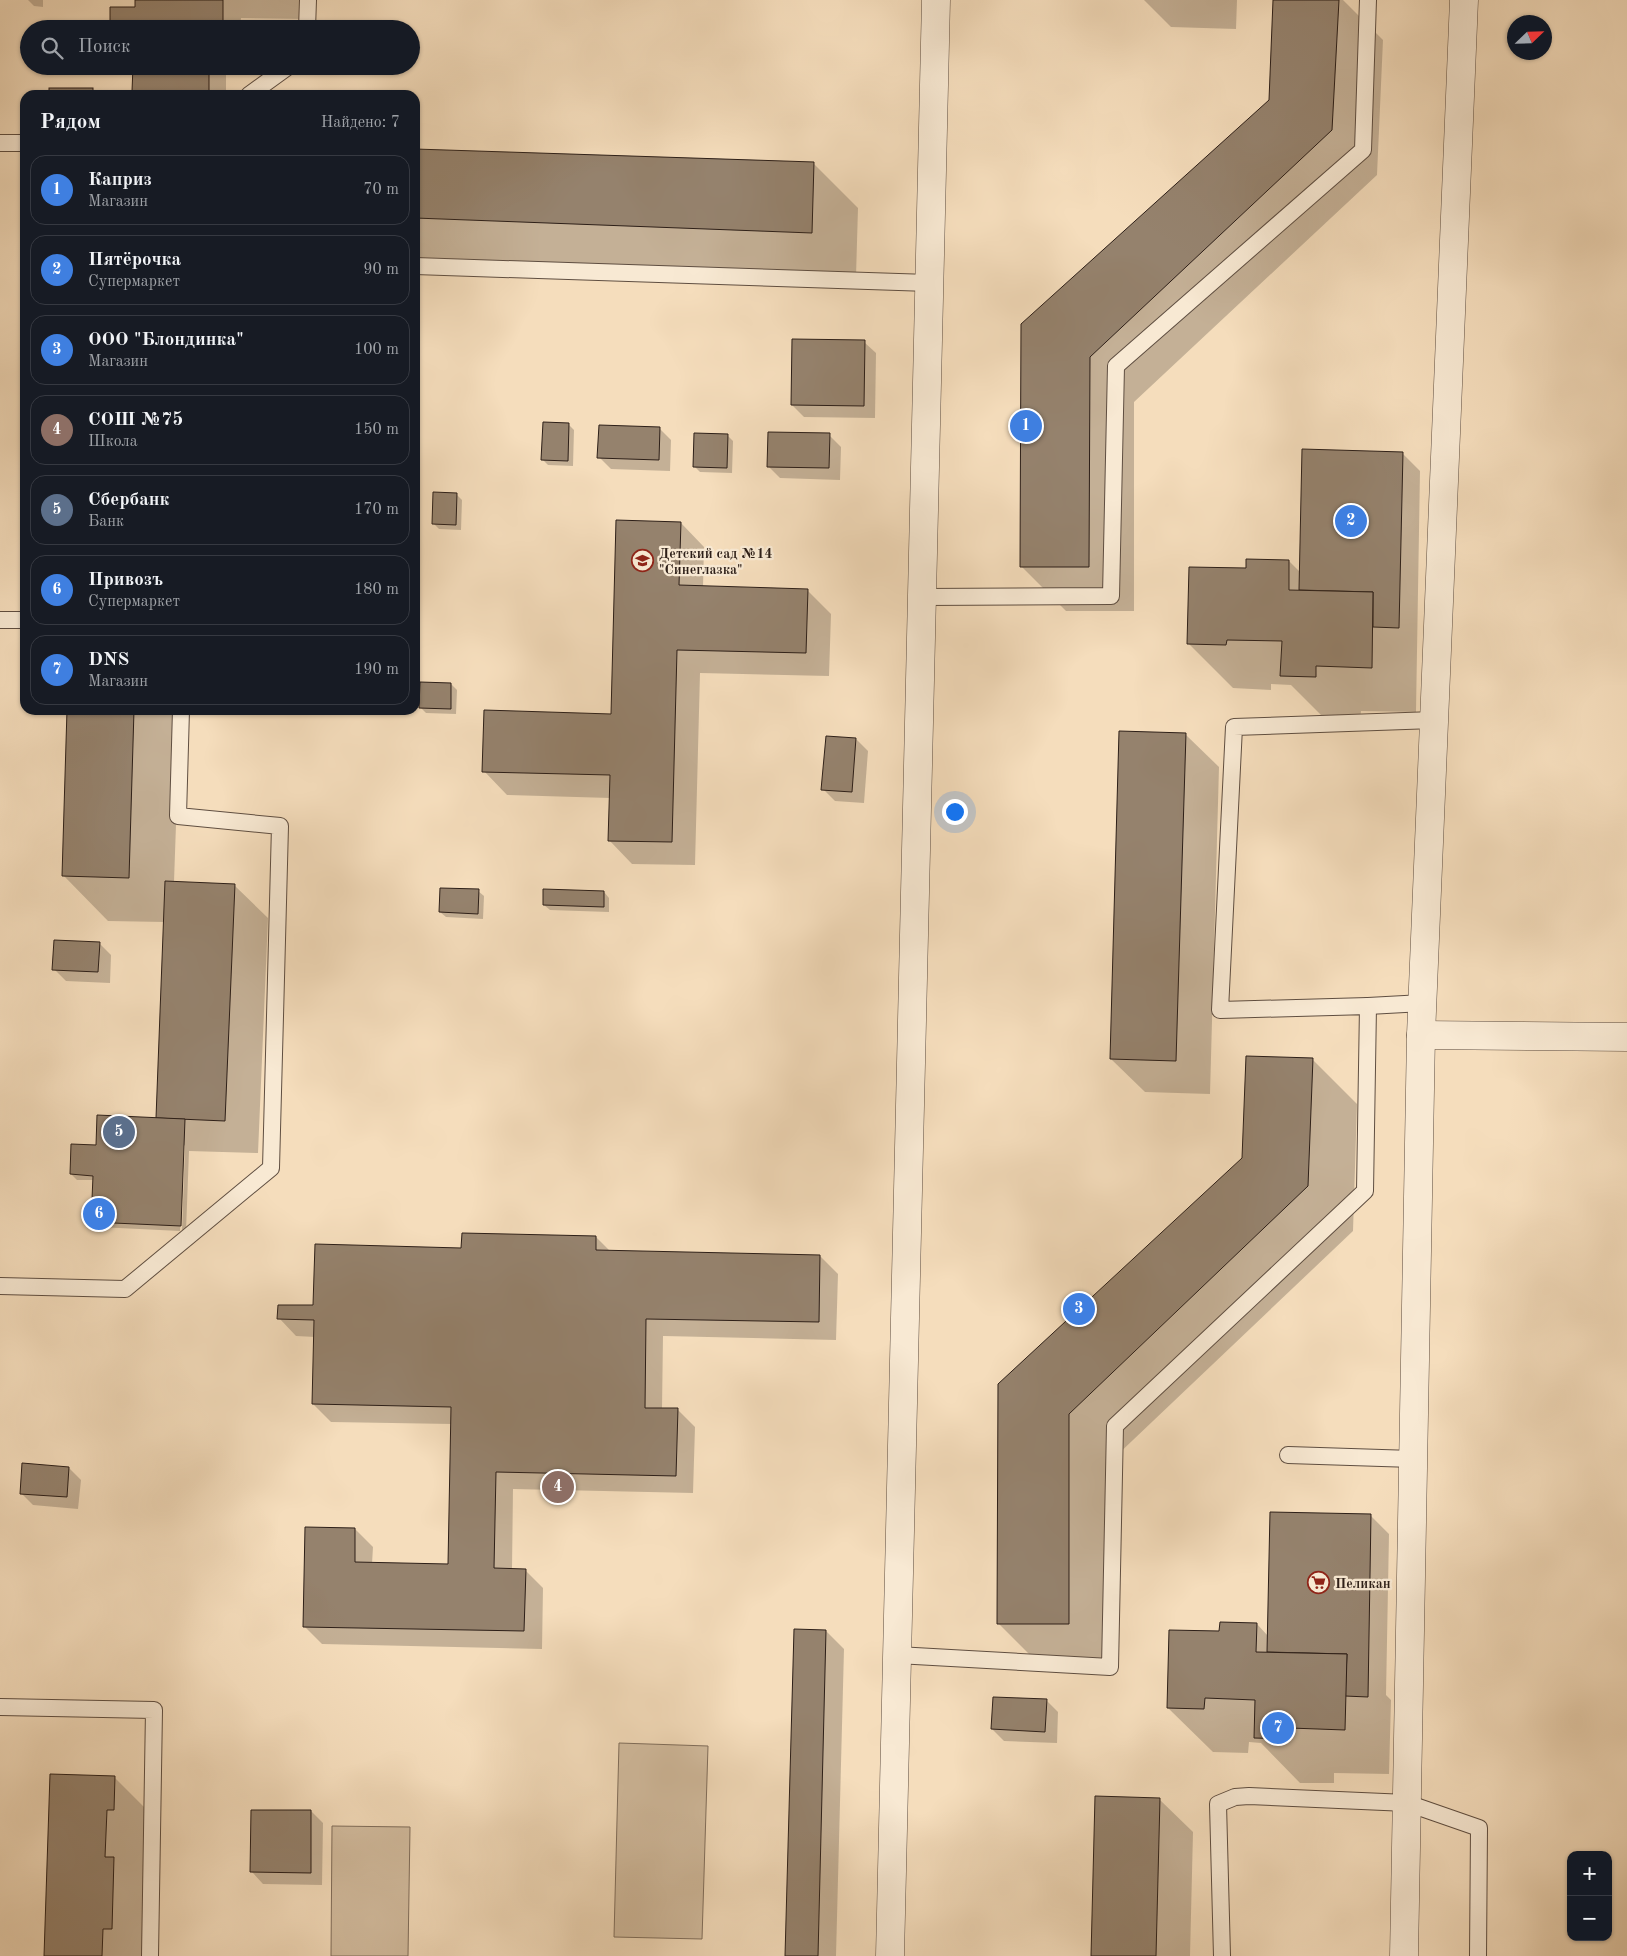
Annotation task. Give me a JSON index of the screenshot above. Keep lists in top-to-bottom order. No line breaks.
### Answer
{"places":{"school or university":["Детский сад №14 \"Синеглазка\""],"supermarket":["Пеликан"]},"north":"top right","page":{"search":"Поиск","heading":["Рядом","Найдено: 7"],"list":[{"mark":"1","name":"Каприз","note":"Магазин","value":"70 m"},{"mark":"2","name":"Пятёрочка","note":"Супермаркет","value":"90 m"},{"mark":"3","name":"ООО \"Блондинка\"","note":"Магазин","value":"100 m"},{"mark":"4","name":"СОШ №75","note":"Школа","value":"150 m"},{"mark":"5","name":"Сбербанк","note":"Банк","value":"170 m"},{"mark":"6","name":"Привозъ","note":"Супермаркет","value":"180 m"},{"mark":"7","name":"DNS","note":"Магазин","value":"190 m"}],"pins":["1","2","5","6","3","4","7"],"map_buttons":["+","−"]}}
